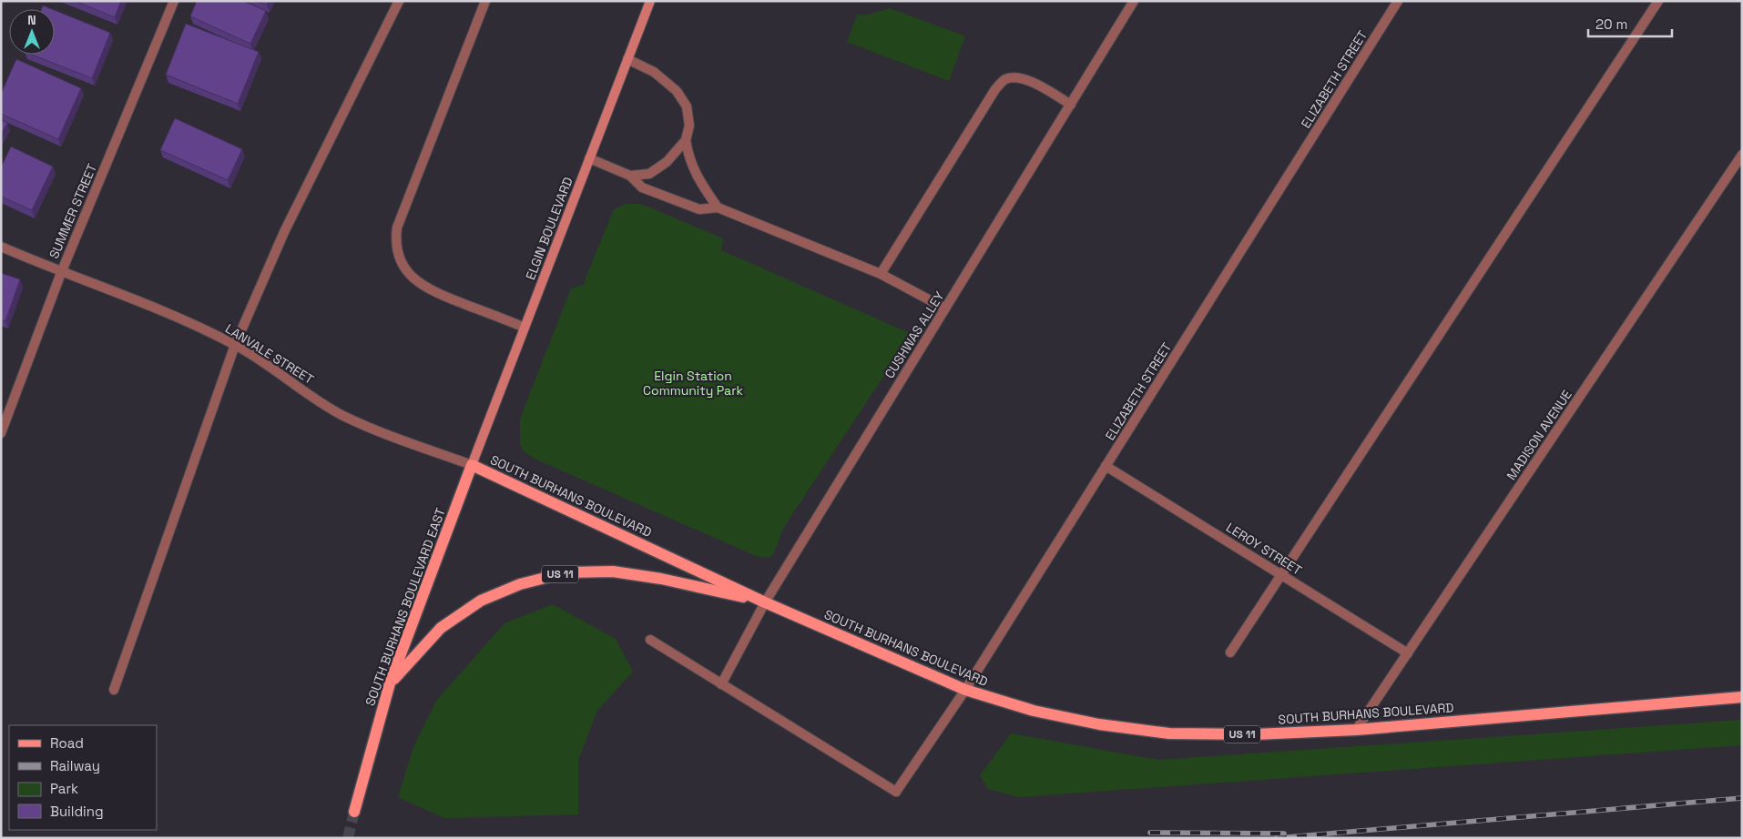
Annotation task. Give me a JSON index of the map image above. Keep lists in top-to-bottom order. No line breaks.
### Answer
{"streets":{"main road":["SOUTH BURHANS BOULEVARD","US 11","SOUTH BURHANS BOULEVARD EAST"],"street":["ELIZABETH STREET","SUMMER STREET","ELGIN BOULEVARD","CUSHWAS ALLEY","LANVALE STREET","MADISON AVENUE","LEROY STREET"]},"crossings":[["ELIZABETH STREET","CUSHWAS ALLEY"],["ELIZABETH STREET","SOUTH BURHANS BOULEVARD"],["ELIZABETH STREET","LEROY STREET"],["SUMMER STREET","LANVALE STREET"],["ELGIN BOULEVARD","LANVALE STREET"],["ELGIN BOULEVARD","SOUTH BURHANS BOULEVARD"],["ELGIN BOULEVARD","SOUTH BURHANS BOULEVARD EAST"],["CUSHWAS ALLEY","SOUTH BURHANS BOULEVARD"],["CUSHWAS ALLEY","US 11"],["LANVALE STREET","SOUTH BURHANS BOULEVARD"],["LANVALE STREET","SOUTH BURHANS BOULEVARD EAST"],["MADISON AVENUE","SOUTH BURHANS BOULEVARD"],["MADISON AVENUE","LEROY STREET"],["SOUTH BURHANS BOULEVARD","US 11"],["SOUTH BURHANS BOULEVARD","SOUTH BURHANS BOULEVARD EAST"],["US 11","SOUTH BURHANS BOULEVARD EAST"]],"parks":["Elgin Station Community Park"],"legend":["Road","Railway","Park","Building"],"scale_bar":"20 m","north":"top"}
